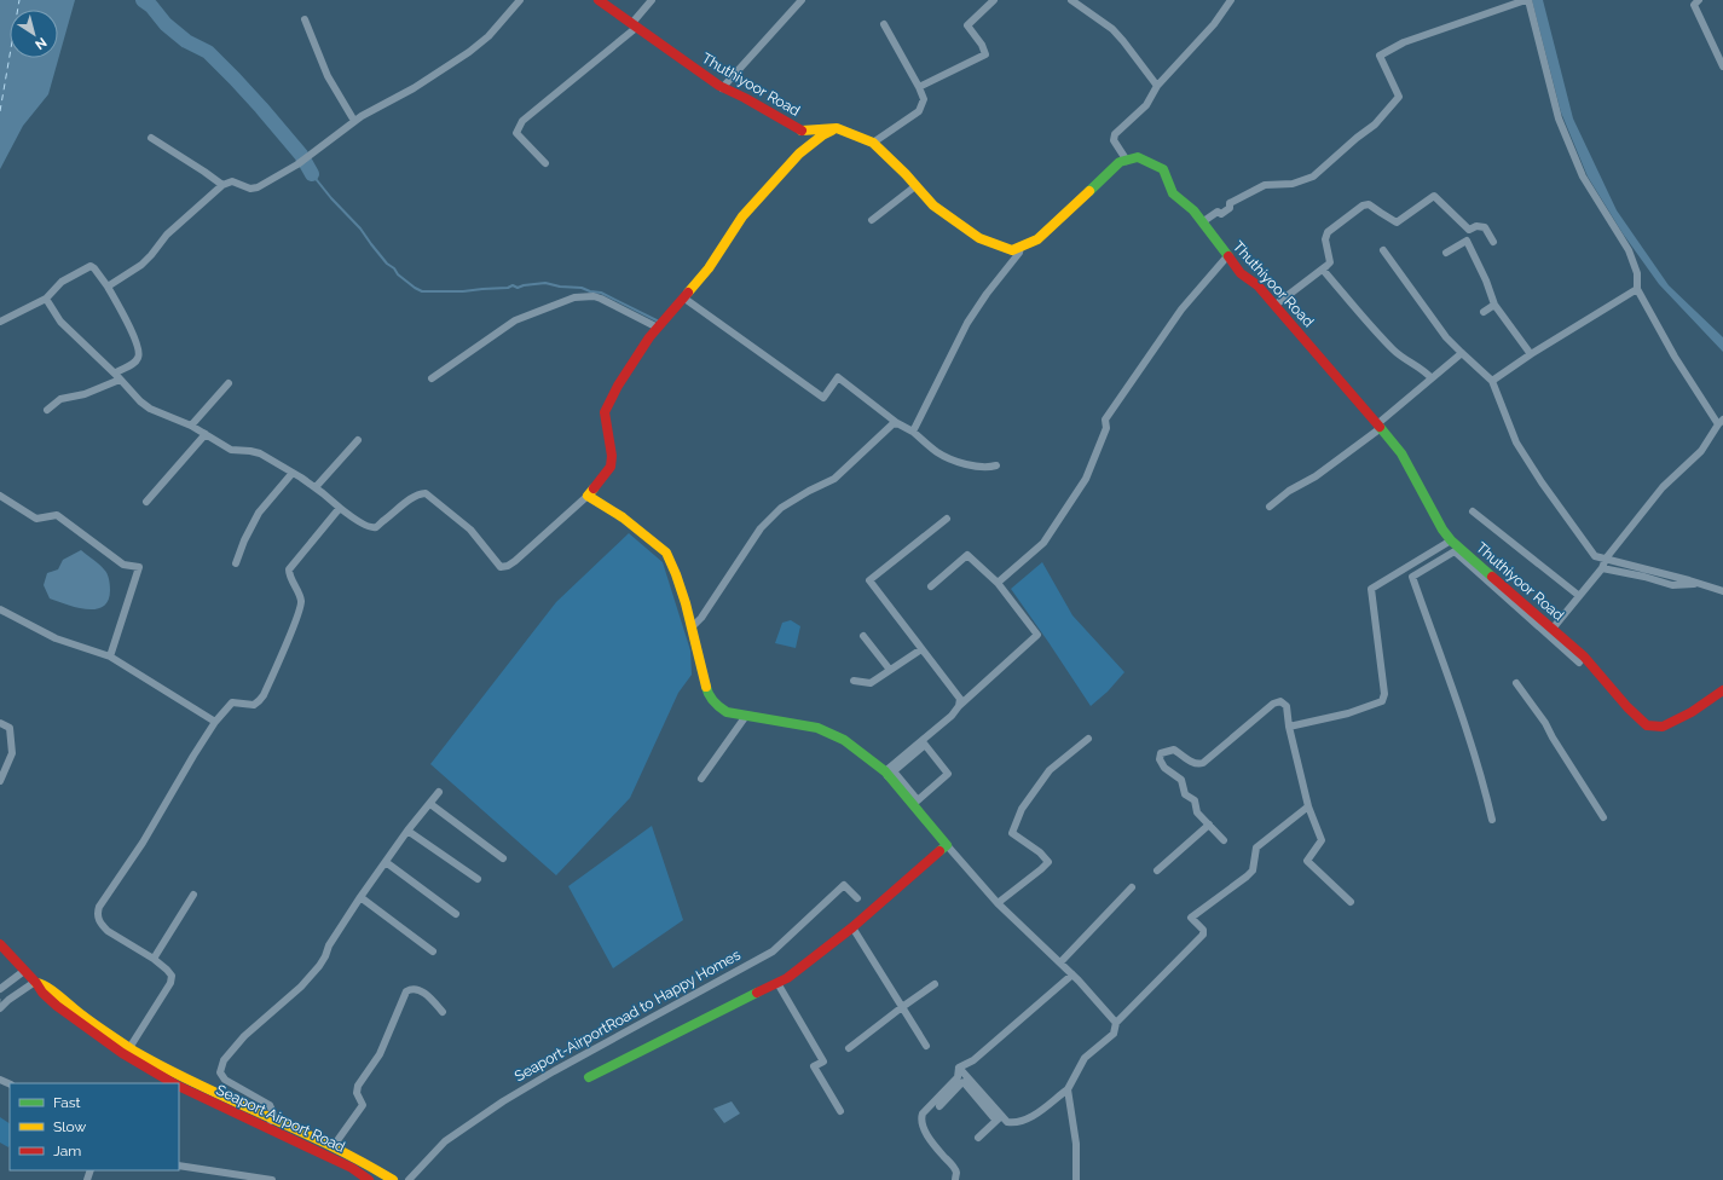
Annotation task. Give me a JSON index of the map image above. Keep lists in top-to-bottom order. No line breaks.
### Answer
{"streets":{"main road":["Thuthiyoor Road","Seaport Airport Road"],"street":["Seaport-AirportRoad to Happy Homes"]},"legend":["Fast","Slow","Jam"],"north":"bottom right"}
